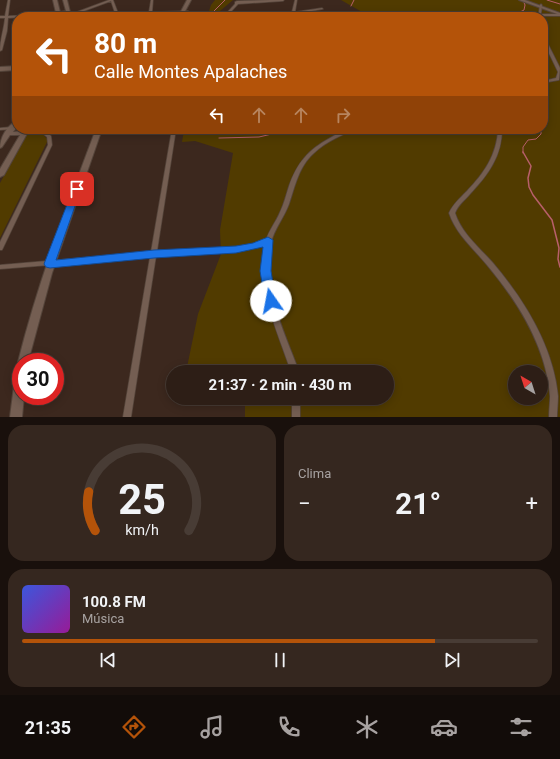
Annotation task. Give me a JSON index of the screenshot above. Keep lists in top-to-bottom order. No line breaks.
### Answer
{"north":"top left","page":{"turn":["80 m","Calle Montes Apalaches"],"limit":"30","trip":"21:37 · 2 min · 430 m","tile":"Clima","heat":["−","21°","+"],"song":["100.8 FM","Música"],"tabs":"21:35","gauge":["25","km/h"]}}
